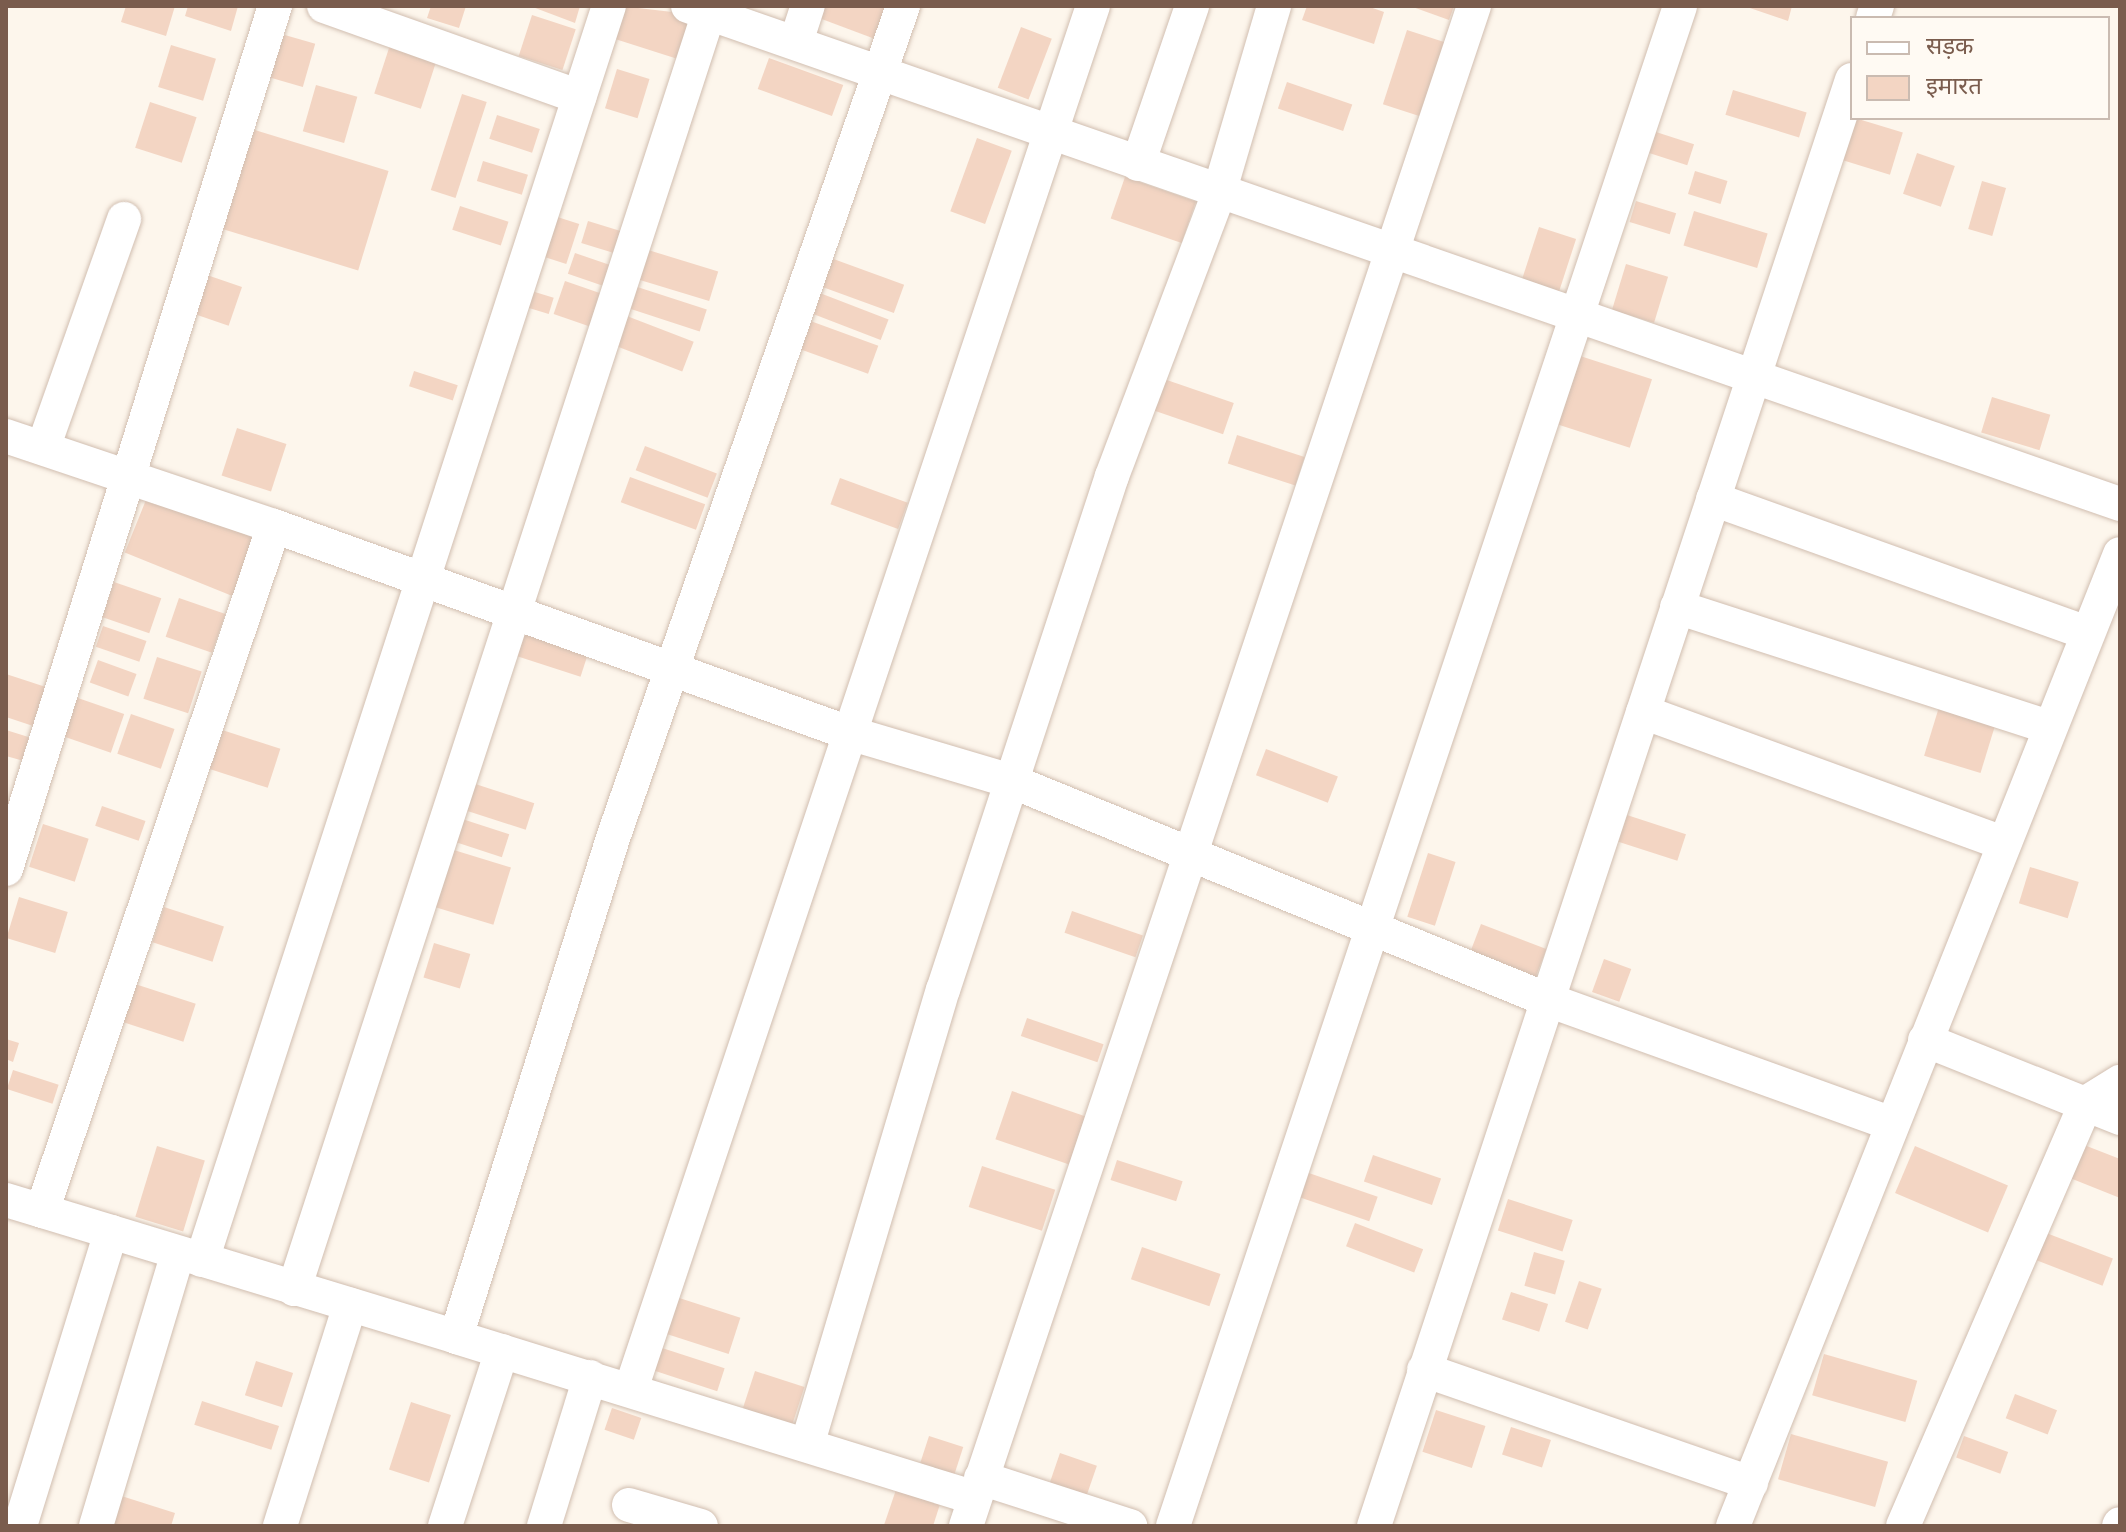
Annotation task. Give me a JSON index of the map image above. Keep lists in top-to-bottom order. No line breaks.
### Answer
{"legend":["सड़क","इमारत"]}
